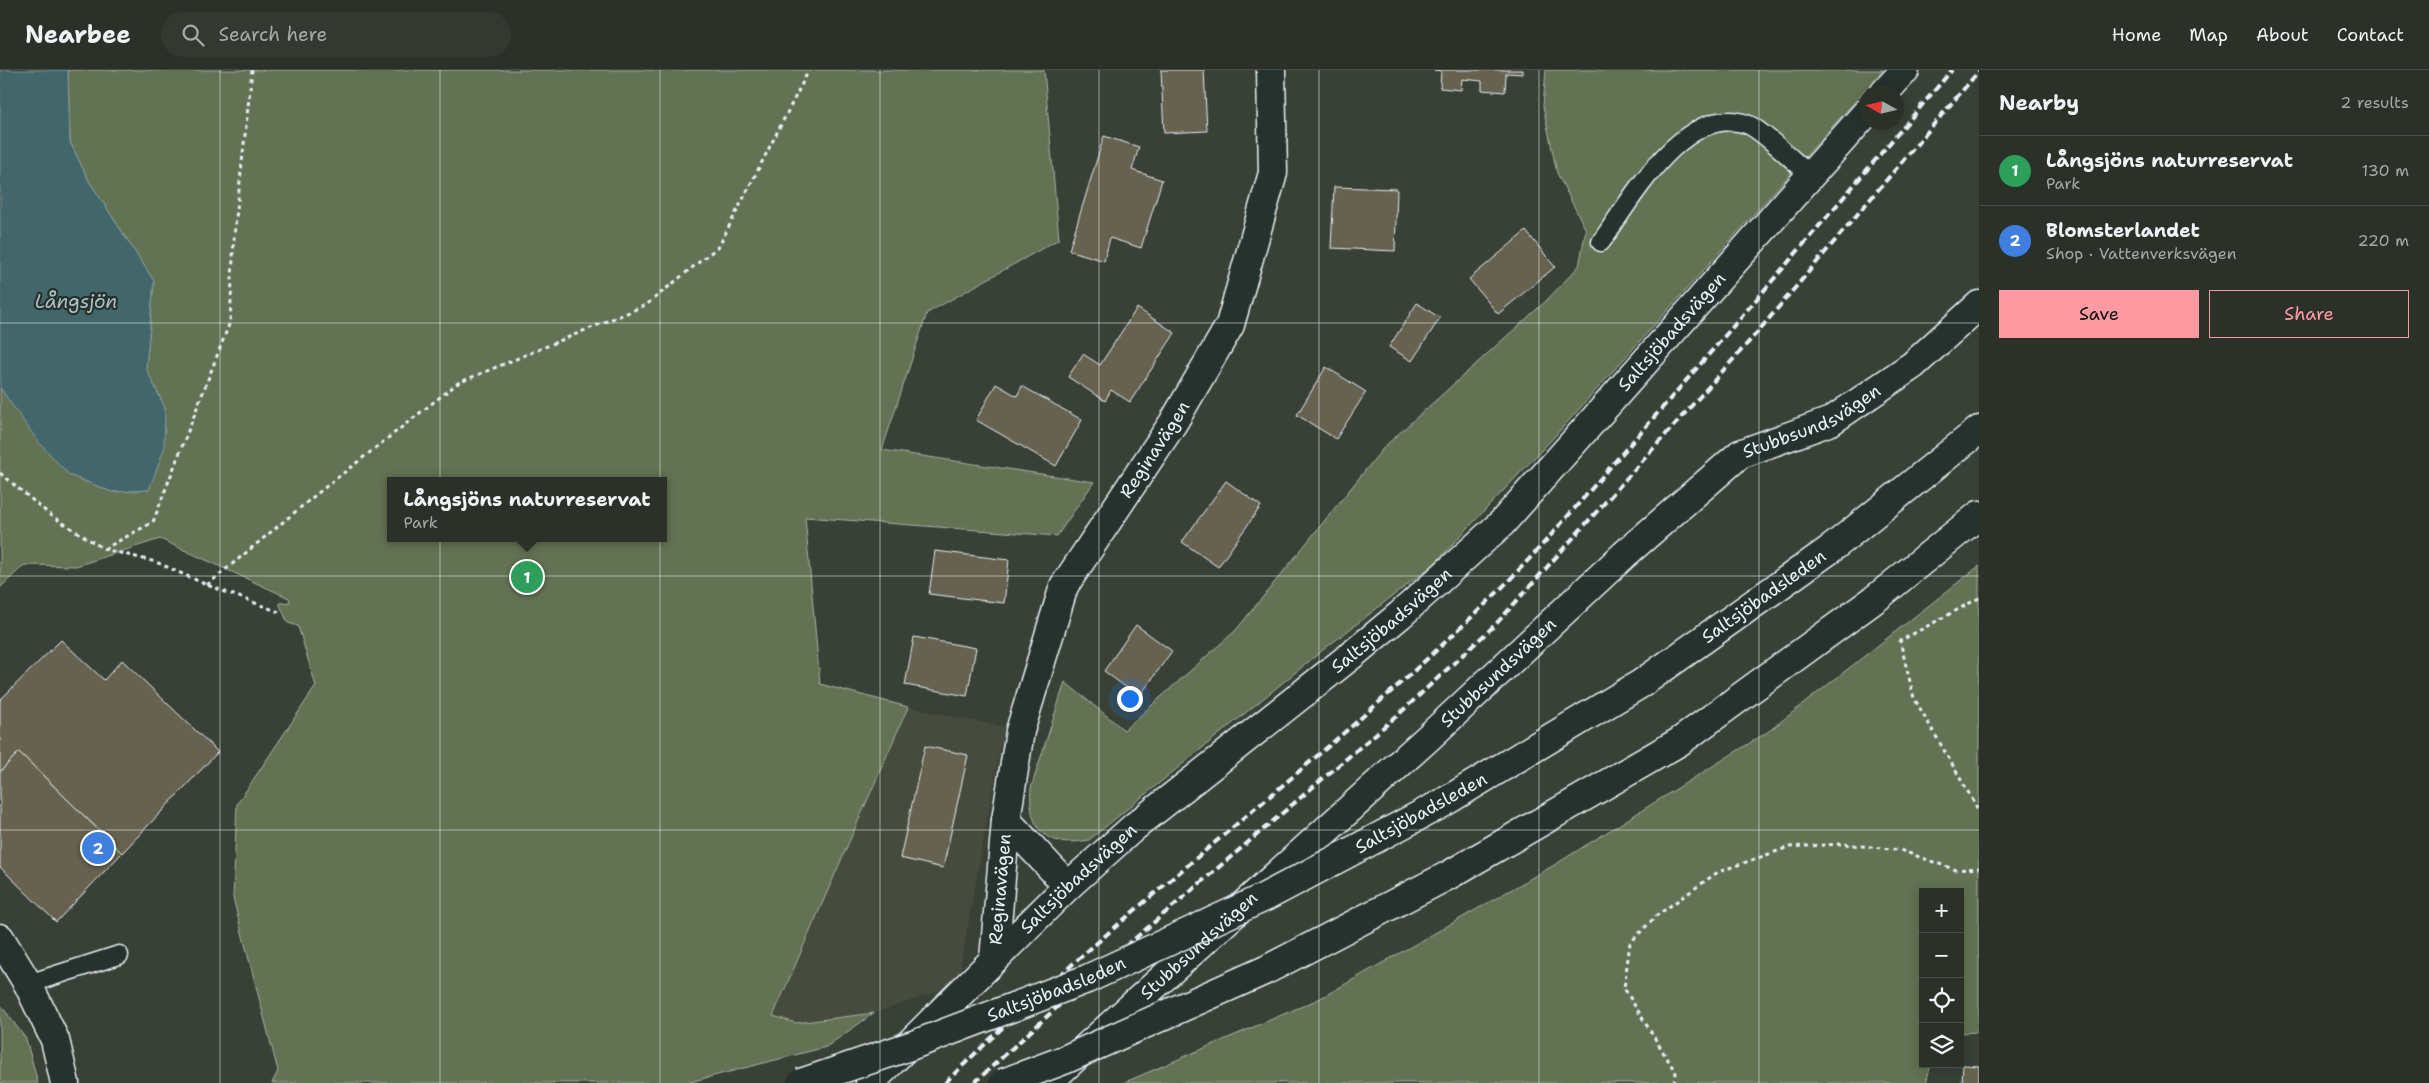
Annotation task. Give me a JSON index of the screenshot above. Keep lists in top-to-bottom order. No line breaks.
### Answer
{"streets":{"main road":["Saltsjöbadsvägen","Stubbsundsvägen","Reginavägen","Saltsjöbadsleden"]},"crossings":[["Saltsjöbadsvägen","Reginavägen"]],"water":["Långsjön"],"north":"left","page":{"header":"Nearbee","search":"Search here","nav":["Home","Map","About","Contact"],"heading":["Nearby","2 results"],"list":[{"mark":"1","name":"Långsjöns naturreservat","note":"Park","value":"130 m"},{"mark":"2","name":"Blomsterlandet","note":"Shop · Vattenverksvägen","value":"220 m"}],"buttons":["Save","Share"],"popup":["Långsjöns naturreservat","Park"],"pins":["1","2"],"map_buttons":["+","−"]}}
